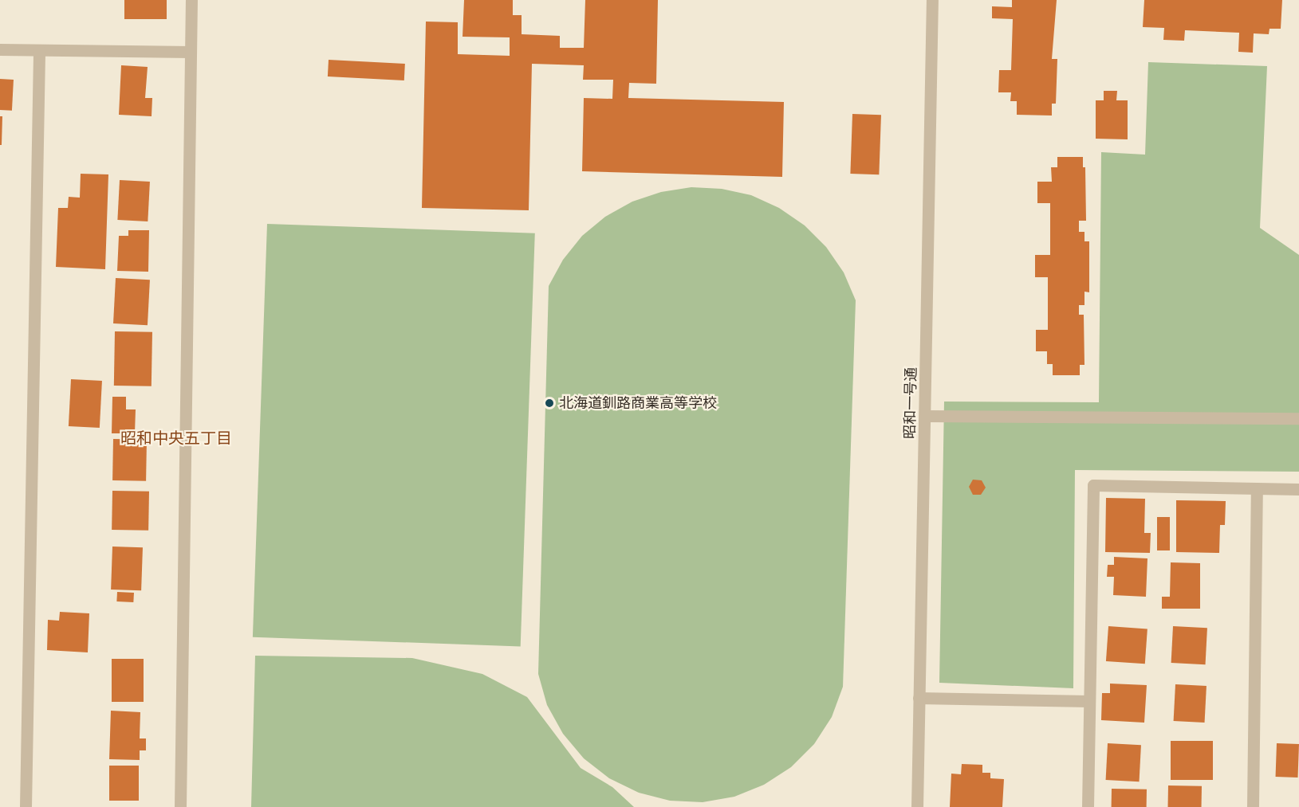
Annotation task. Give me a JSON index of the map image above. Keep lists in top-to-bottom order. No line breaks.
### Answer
{"streets":{"street":["昭和一号通"]},"districts":["昭和中央五丁目"],"places":["北海道釧路商業高等学校"]}
